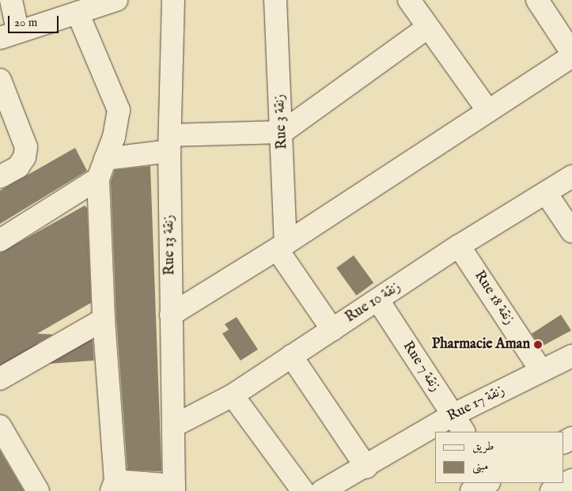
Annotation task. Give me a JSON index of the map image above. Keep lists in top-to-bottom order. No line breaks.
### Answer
{"streets":{"street":["Rue 3 زنقة","Rue 13 زنقة","Rue 18 زنقة","Rue 10 زنقة","Rue 7 زنقة","Rue 17 زنقة"]},"crossings":[["Rue 13 زنقة","Rue 10 زنقة"],["Rue 18 زنقة","Rue 10 زنقة"],["Rue 18 زنقة","Rue 17 زنقة"],["Rue 10 زنقة","Rue 7 زنقة"],["Rue 7 زنقة","Rue 17 زنقة"]],"places":["Pharmacie Aman"],"legend":["طريق","مبنى"],"scale_bar":"20 m"}
